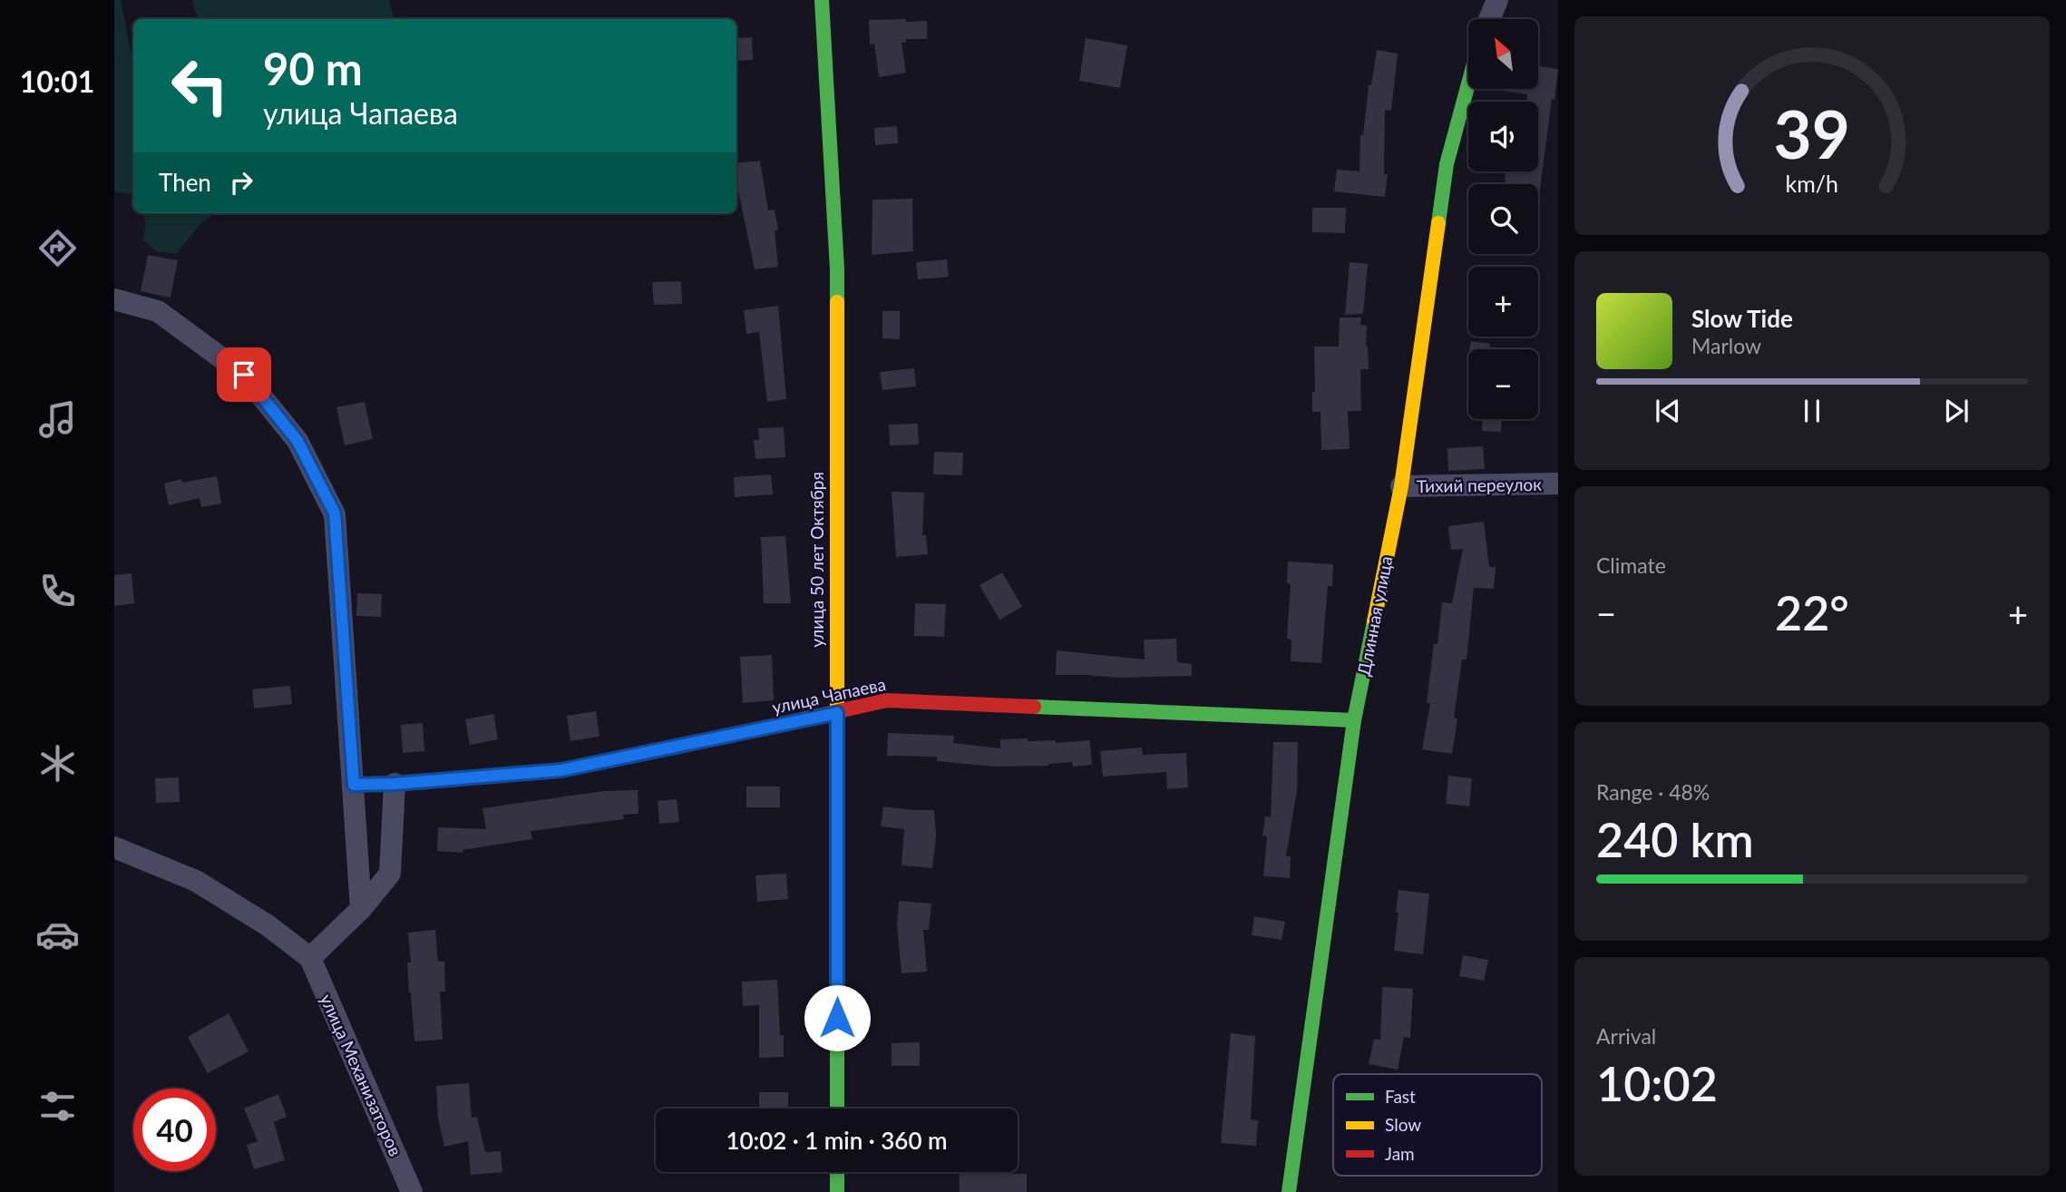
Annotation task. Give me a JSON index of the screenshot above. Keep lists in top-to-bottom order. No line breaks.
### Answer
{"streets":{"street":["Тихий переулок","улица 50 лет Октября","Длинная улица","улица Чапаева","улица Механизаторов"]},"crossings":[["Тихий переулок","Длинная улица"],["улица 50 лет Октября","улица Чапаева"],["Длинная улица","улица Чапаева"]],"legend":["Fast","Slow","Jam"],"north":"top left","page":{"tabs":"10:01","map_buttons":["+","−"],"turn":["90 m","улица Чапаева"],"then":"Then","song":["Slow Tide","Marlow"],"tile":["Climate",["Range · 48%","240 km"],["Arrival","10:02"]],"heat":["−","22°","+"],"limit":"40","trip":"10:02 · 1 min · 360 m","gauge":["39","km/h"]}}
